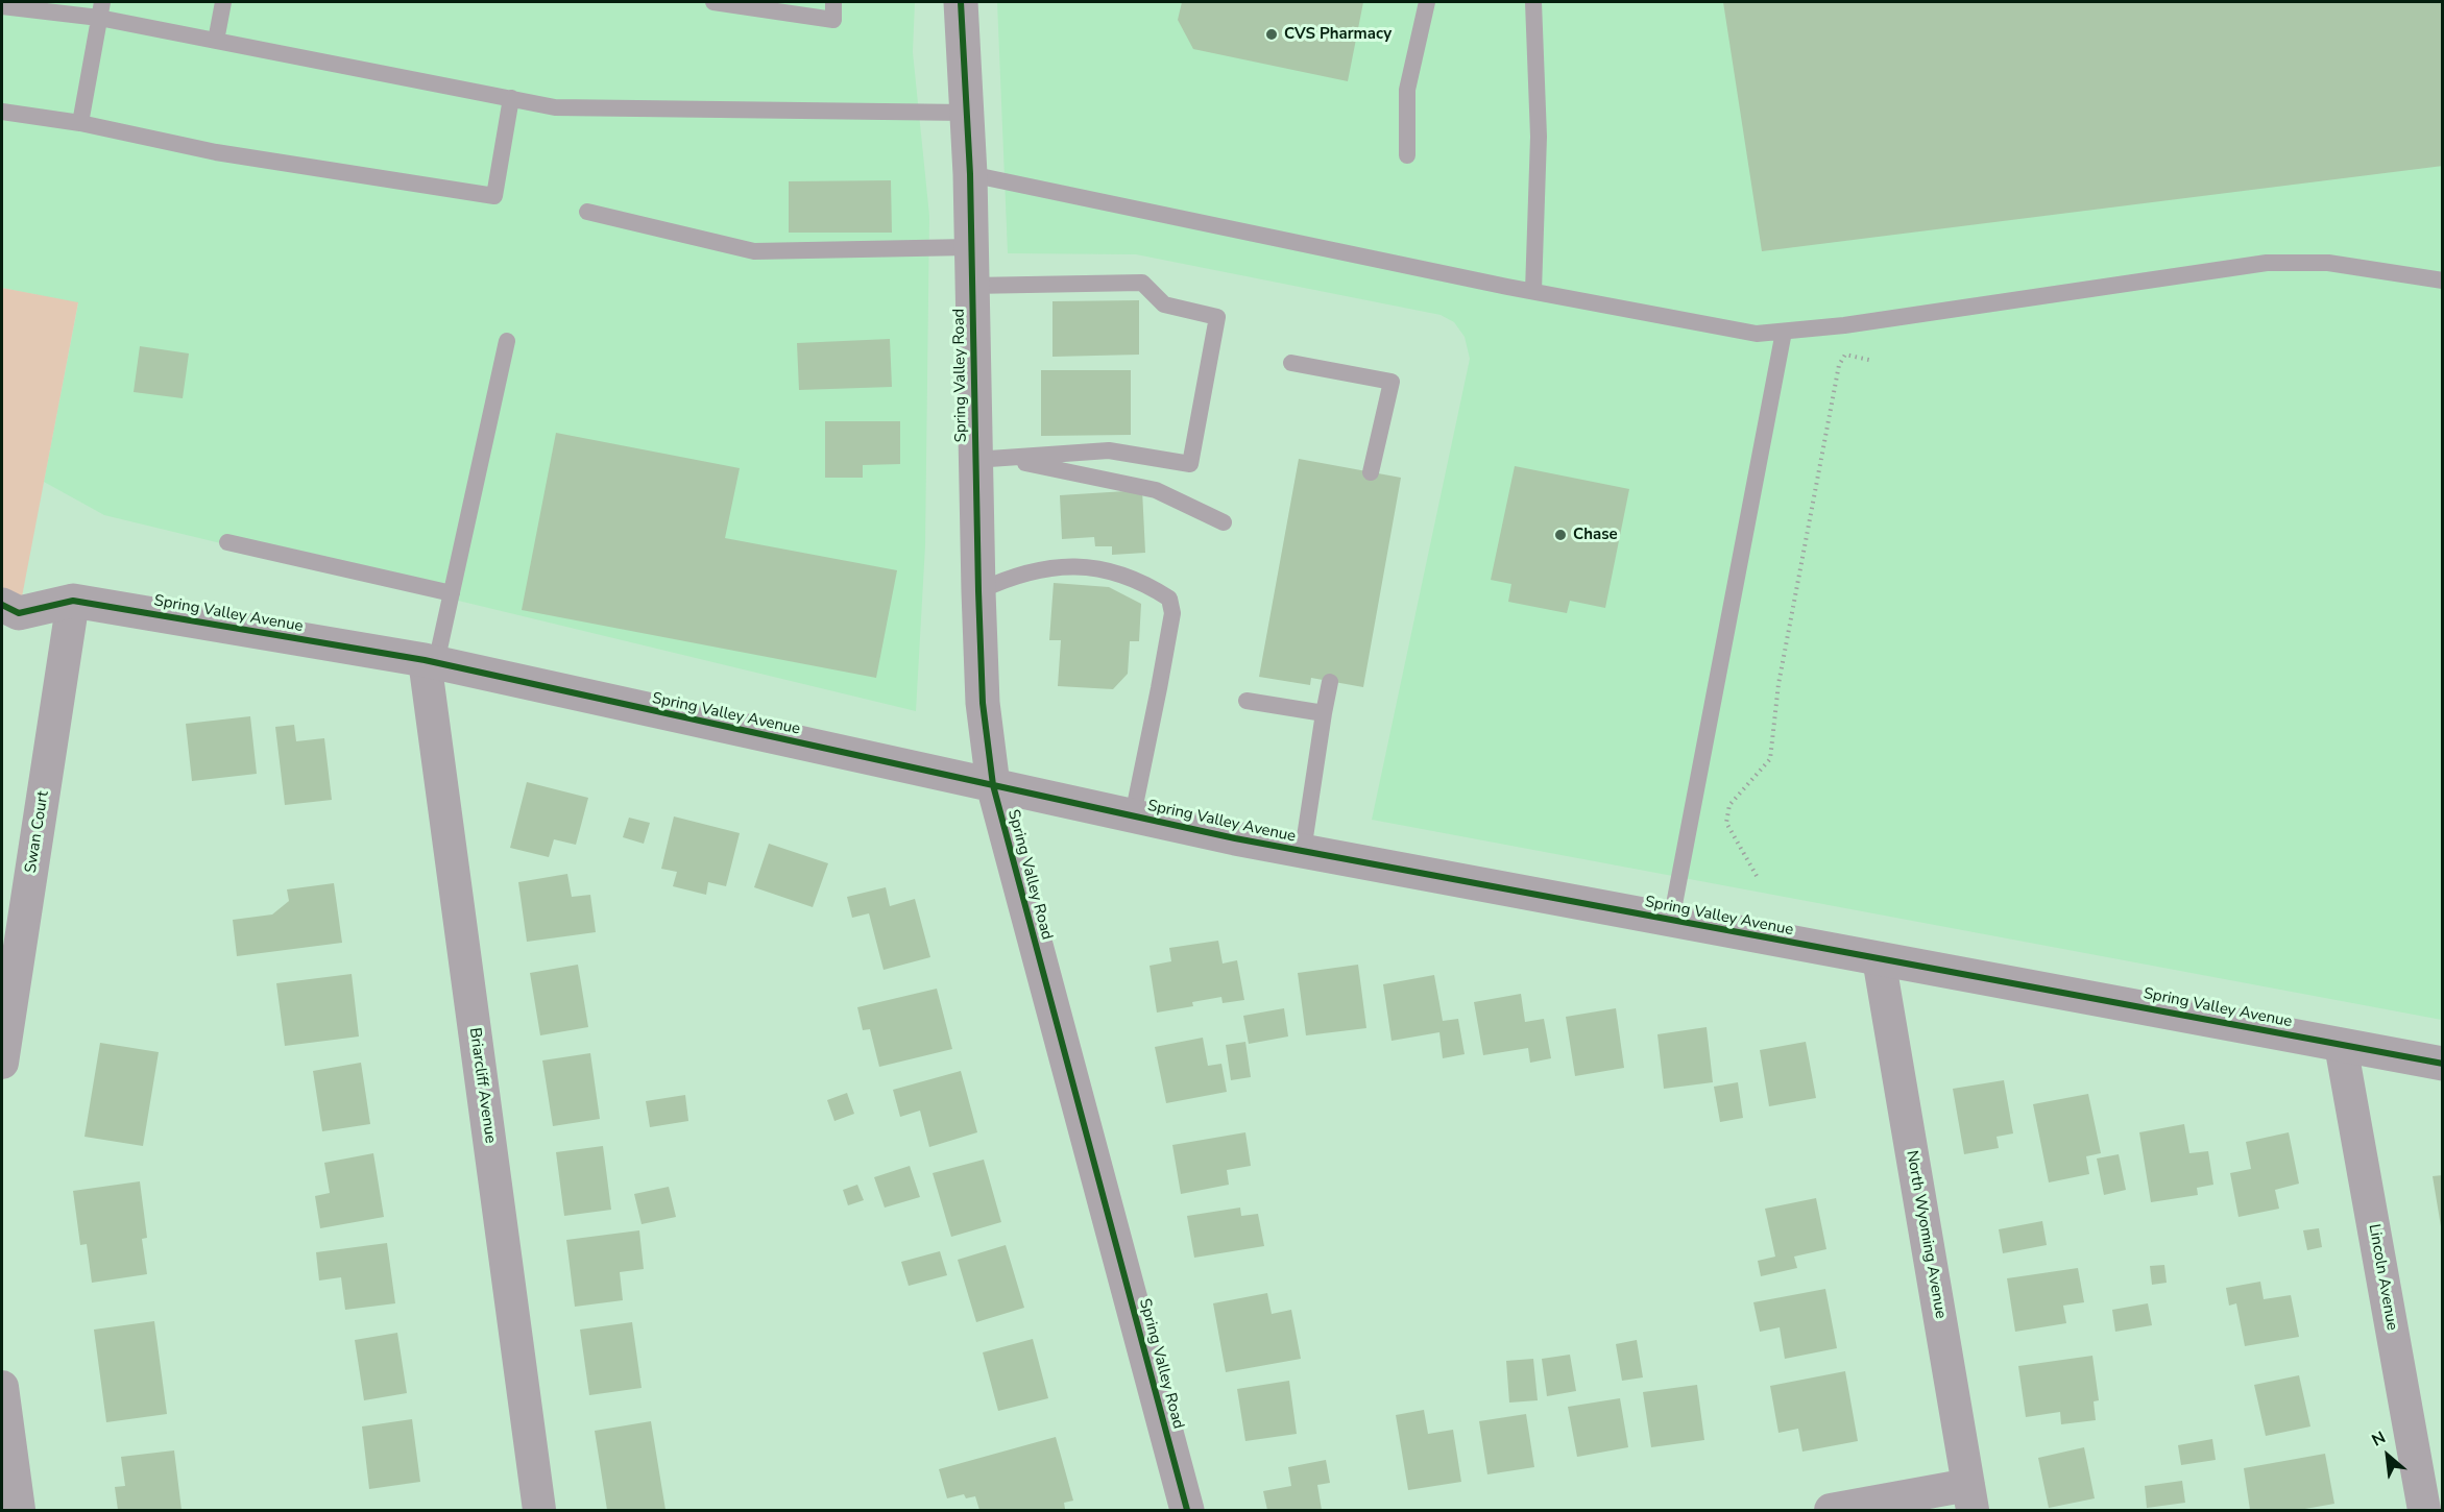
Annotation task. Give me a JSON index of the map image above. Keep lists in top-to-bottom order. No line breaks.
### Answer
{"streets":{"street":["Spring Valley Road","Spring Valley Avenue","Swan Court","Briarcliff Avenue","North Wyoming Avenue","Lincoln Avenue"]},"crossings":[["Spring Valley Road","Spring Valley Avenue"],["Spring Valley Avenue","Swan Court"],["Spring Valley Avenue","Briarcliff Avenue"],["Spring Valley Avenue","North Wyoming Avenue"],["Spring Valley Avenue","Lincoln Avenue"]],"places":["CVS Pharmacy","Chase"],"north":"top left"}
